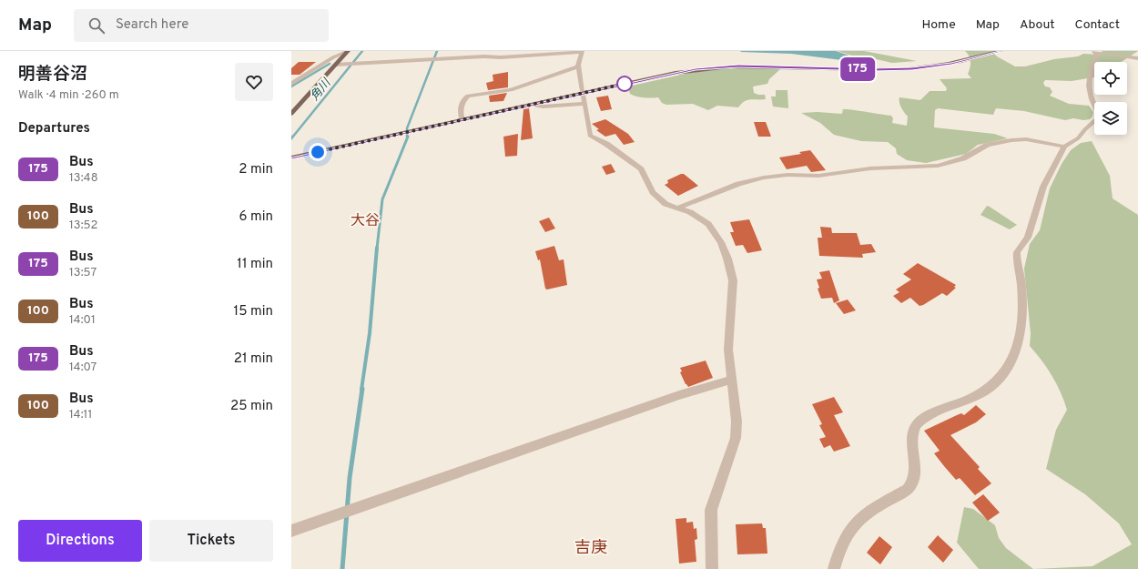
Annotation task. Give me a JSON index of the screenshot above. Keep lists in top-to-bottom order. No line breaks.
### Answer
{"districts":["大谷","吉庚"],"water":["角川"],"lines":["bus line 175"],"page":{"header":"Map","search":"Search here","nav":["Home","Map","About","Contact"],"heading":[["明善谷沼","Walk · 4 min · 260 m"],"Departures"],"on_map":"175","list":[{"mark":"175","name":"Bus","note":"13:48","value":"2 min"},{"mark":"100","name":"Bus","note":"13:52","value":"6 min"},{"mark":"175","name":"Bus","note":"13:57","value":"11 min"},{"mark":"100","name":"Bus","note":"14:01","value":"15 min"},{"mark":"175","name":"Bus","note":"14:07","value":"21 min"},{"mark":"100","name":"Bus","note":"14:11","value":"25 min"}],"buttons":["Directions","Tickets"]}}
